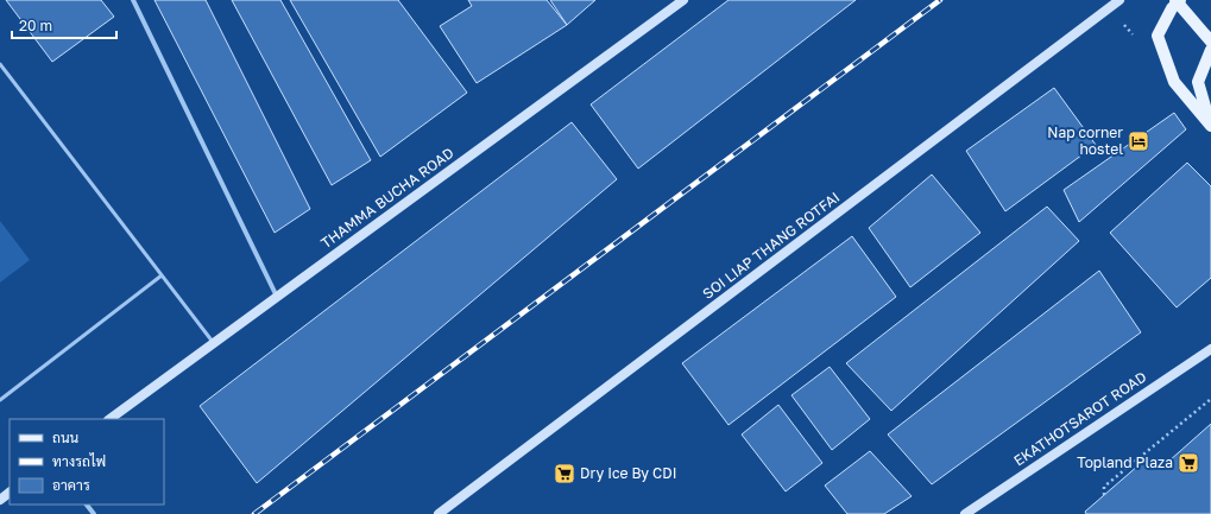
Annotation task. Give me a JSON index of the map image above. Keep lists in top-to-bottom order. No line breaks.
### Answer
{"streets":{"main road":["THAMMA BUCHA ROAD","SOI LIAP THANG ROTFAI","EKATHOTSAROT ROAD"]},"places":{"hotel":["Nap corner hostel"],"supermarket":["Topland Plaza","Dry Ice By CDI"]},"legend":["ถนน","ทางรถไฟ","อาคาร"],"scale_bar":"20 m"}
